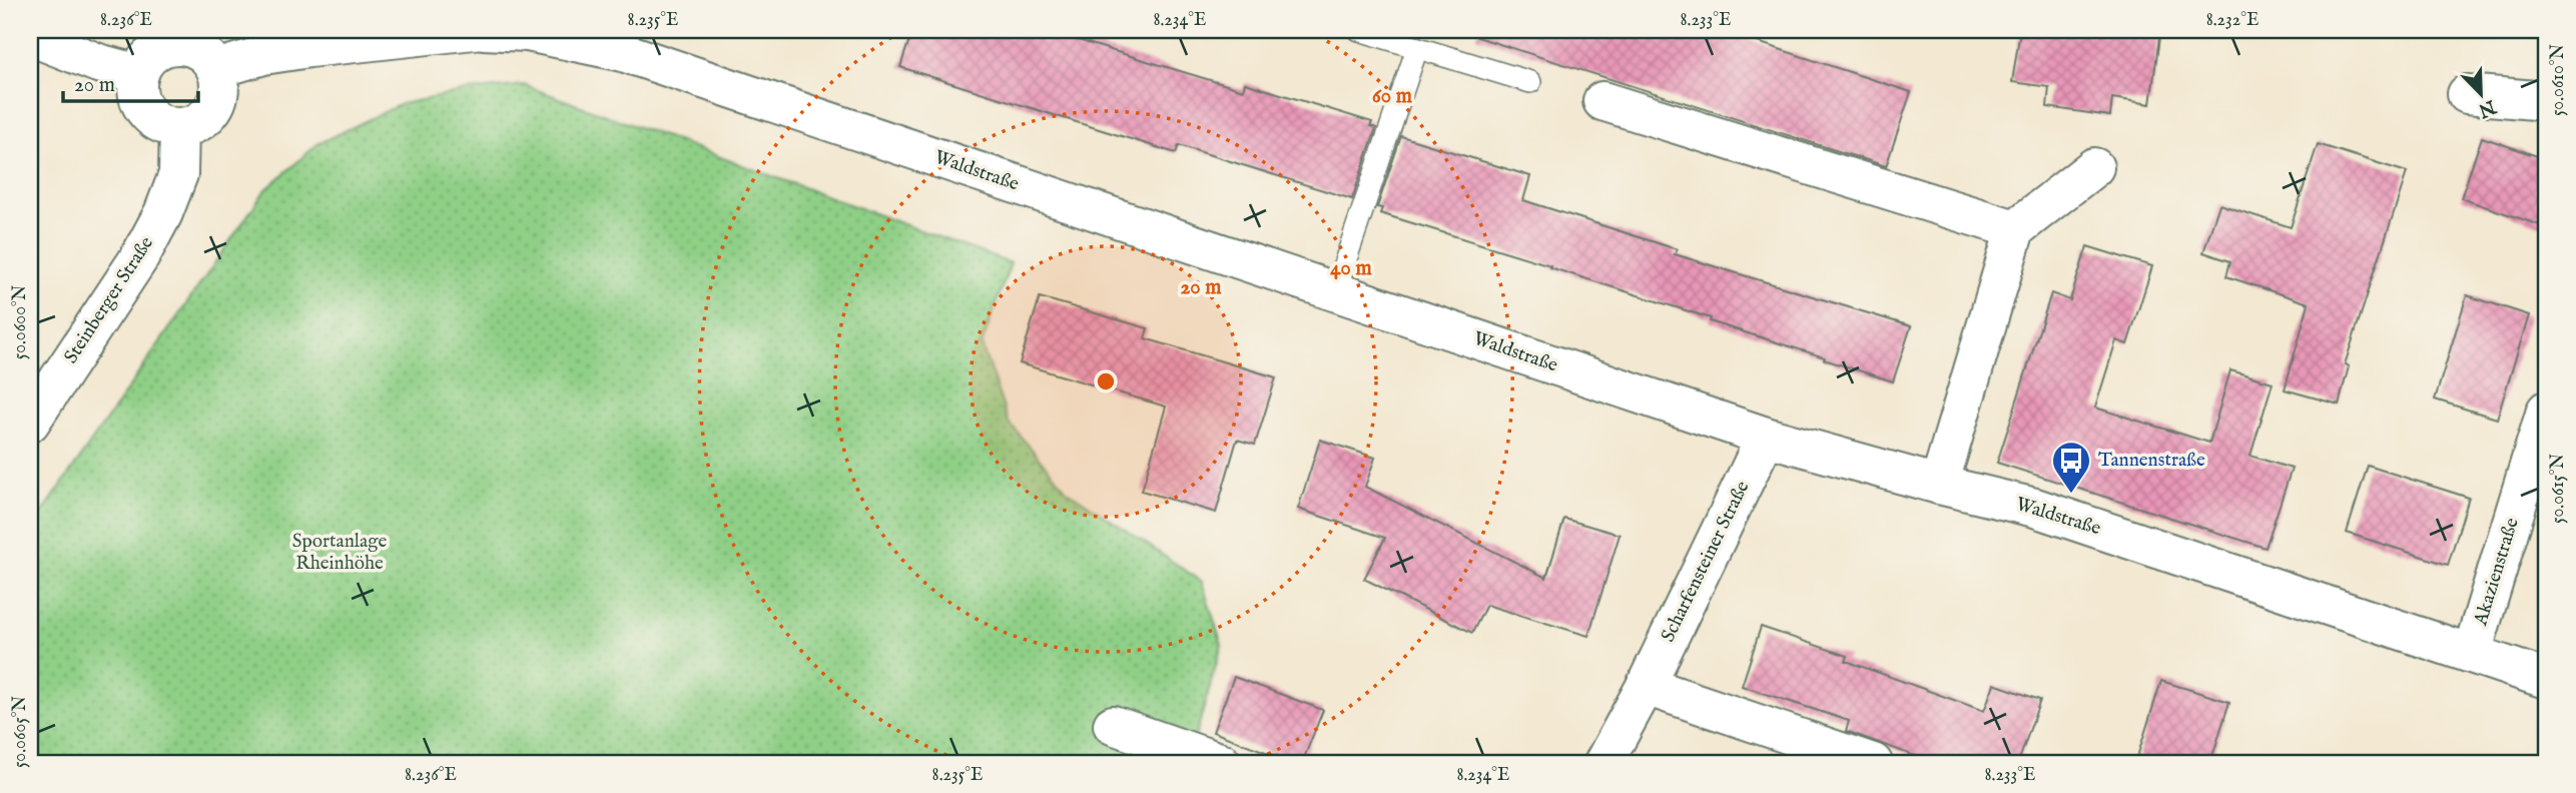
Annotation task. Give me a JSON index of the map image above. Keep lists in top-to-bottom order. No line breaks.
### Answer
{"streets":{"street":["Waldstraße","Steinberger Straße","Scharfensteiner Straße","Akazienstraße"]},"crossings":[["Waldstraße","Scharfensteiner Straße"],["Waldstraße","Akazienstraße"]],"parks":["Sportanlage Rheinhöhe"],"places":{"bus stop":["Tannenstraße"]},"scale_bar":"20 m","north":"bottom right","coordinates":["8.236°E","8.235°E","8.234°E","8.233°E","8.232°E","50.0610°N","50.0600°N","50.0615°N","50.0605°N"],"rings":["60 m","40 m","20 m"]}
